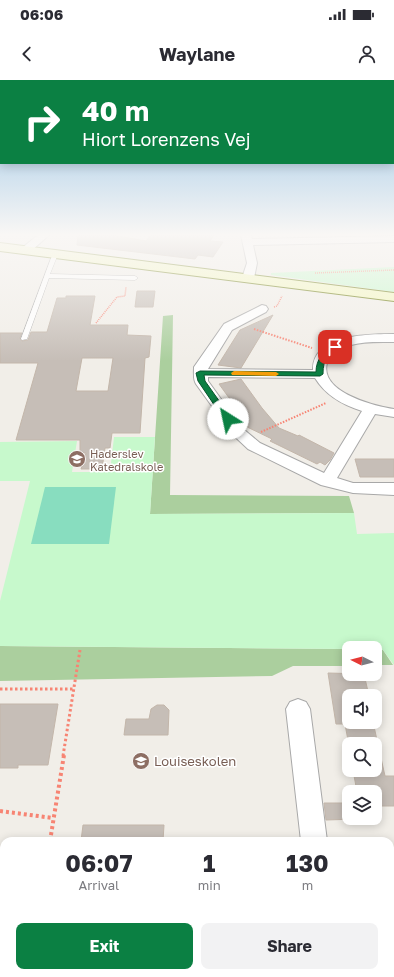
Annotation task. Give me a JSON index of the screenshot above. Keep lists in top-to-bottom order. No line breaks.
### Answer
{"places":{"school or university":["Haderslev Katedralskole","Louiseskolen"]},"north":"left","page":{"status":"06:06","header":"Waylane","turn":["40 m","Hiort Lorenzens Vej"],"eta":["06:07","Arrival","1","min","130","m"],"buttons":["Exit","Share"]}}
